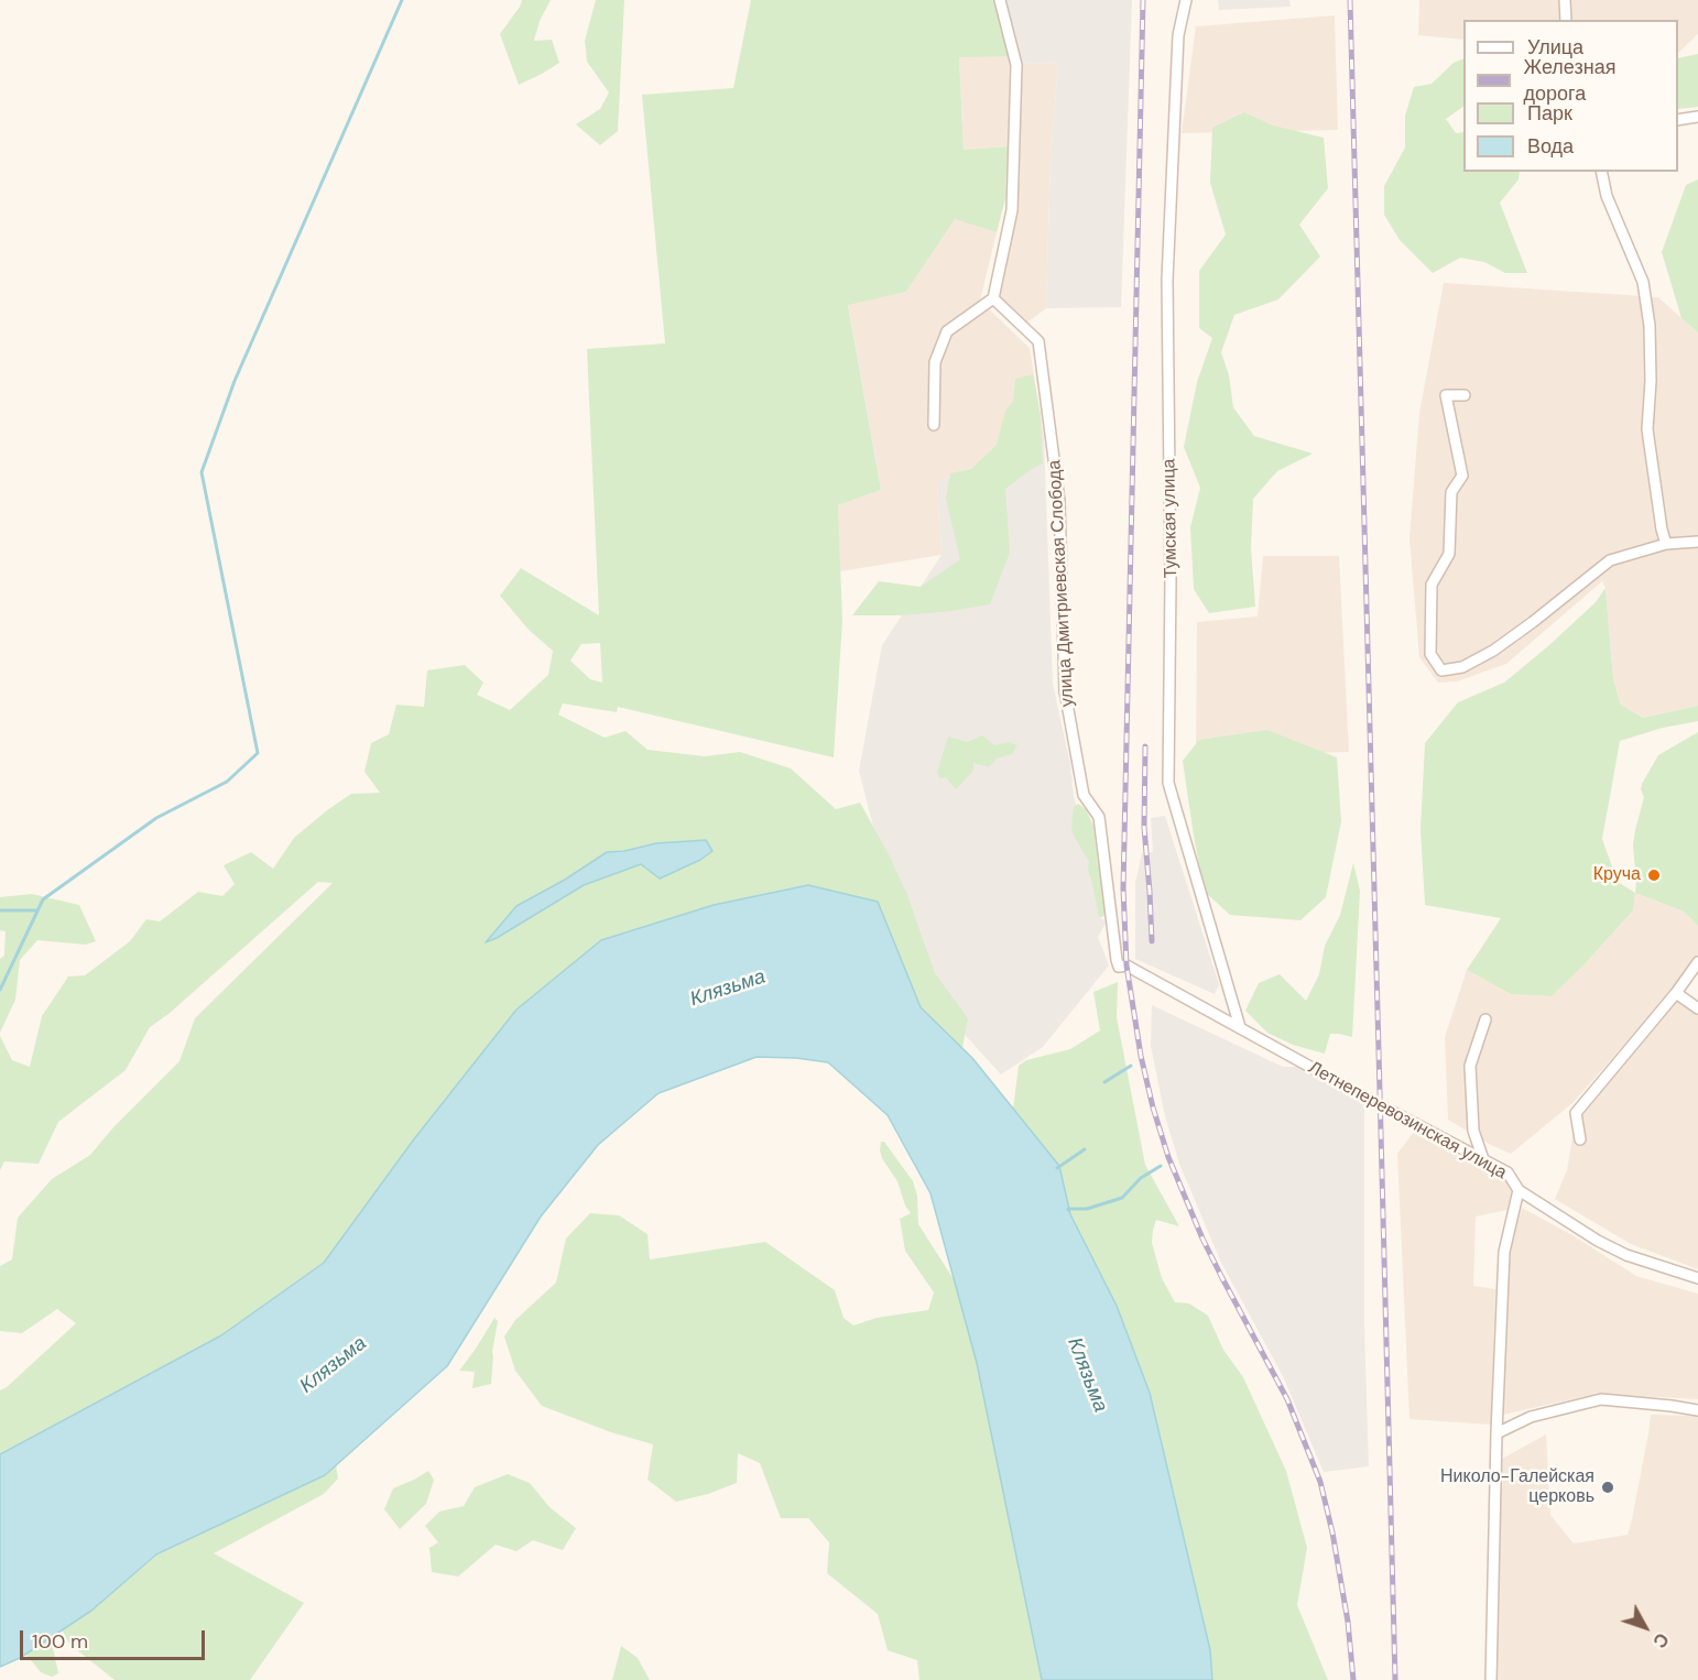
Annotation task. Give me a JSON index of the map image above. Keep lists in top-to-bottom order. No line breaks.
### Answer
{"streets":{"street":["Тумская улица","улица Дмитриевская Слобода","Летнеперевозинская улица"]},"crossings":[["Тумская улица","Летнеперевозинская улица"],["улица Дмитриевская Слобода","Летнеперевозинская улица"]],"water":["Клязьма"],"places":["Круча","Николо-Галейская церковь"],"legend":["Улица","Железная дорога","Парк","Вода"],"scale_bar":"100 m","north":"bottom right"}
